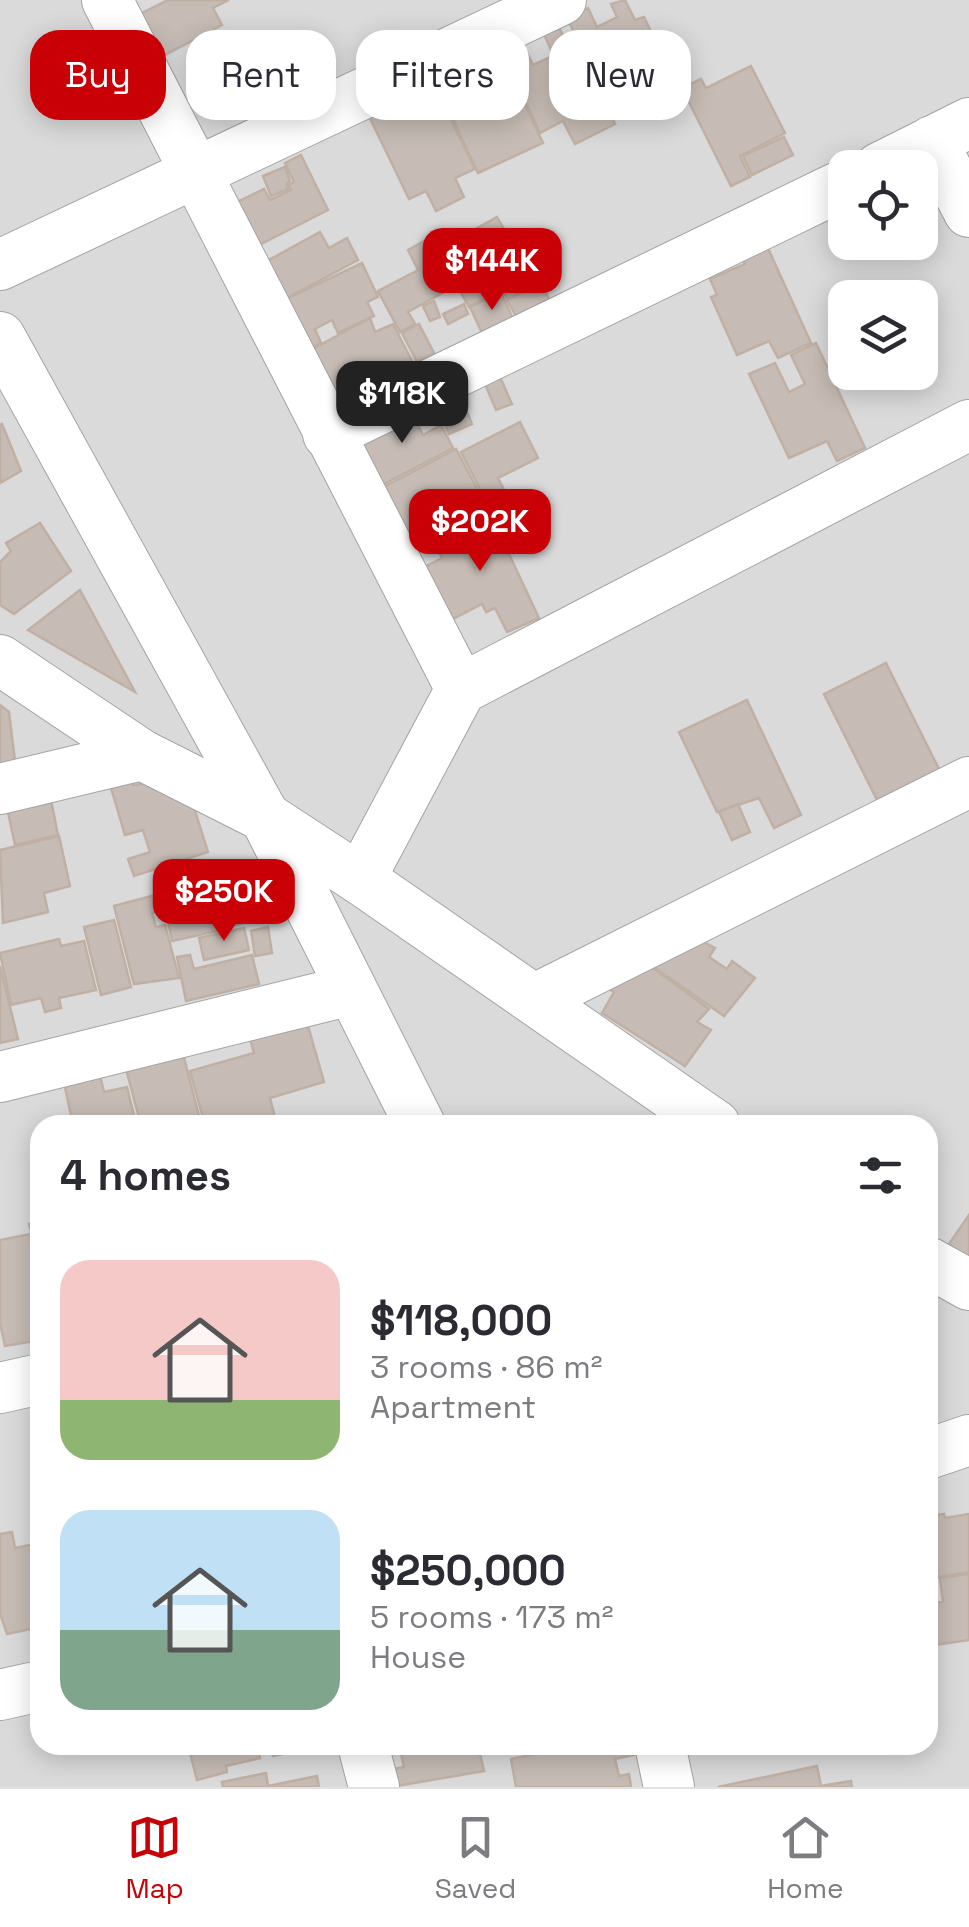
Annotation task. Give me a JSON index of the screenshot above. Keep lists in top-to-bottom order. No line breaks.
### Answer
{"page":{"chip":["Buy","Rent","Filters","New"],"price":["$144K","$118K","$202K","$250K"],"heading":"4 homes","list":[{"name":"$118,000","note":"3 rooms · 86 m² · Apartment"},{"name":"$250,000","note":"5 rooms · 173 m² · House"}],"tabs":["Map","Saved","Home"]}}
